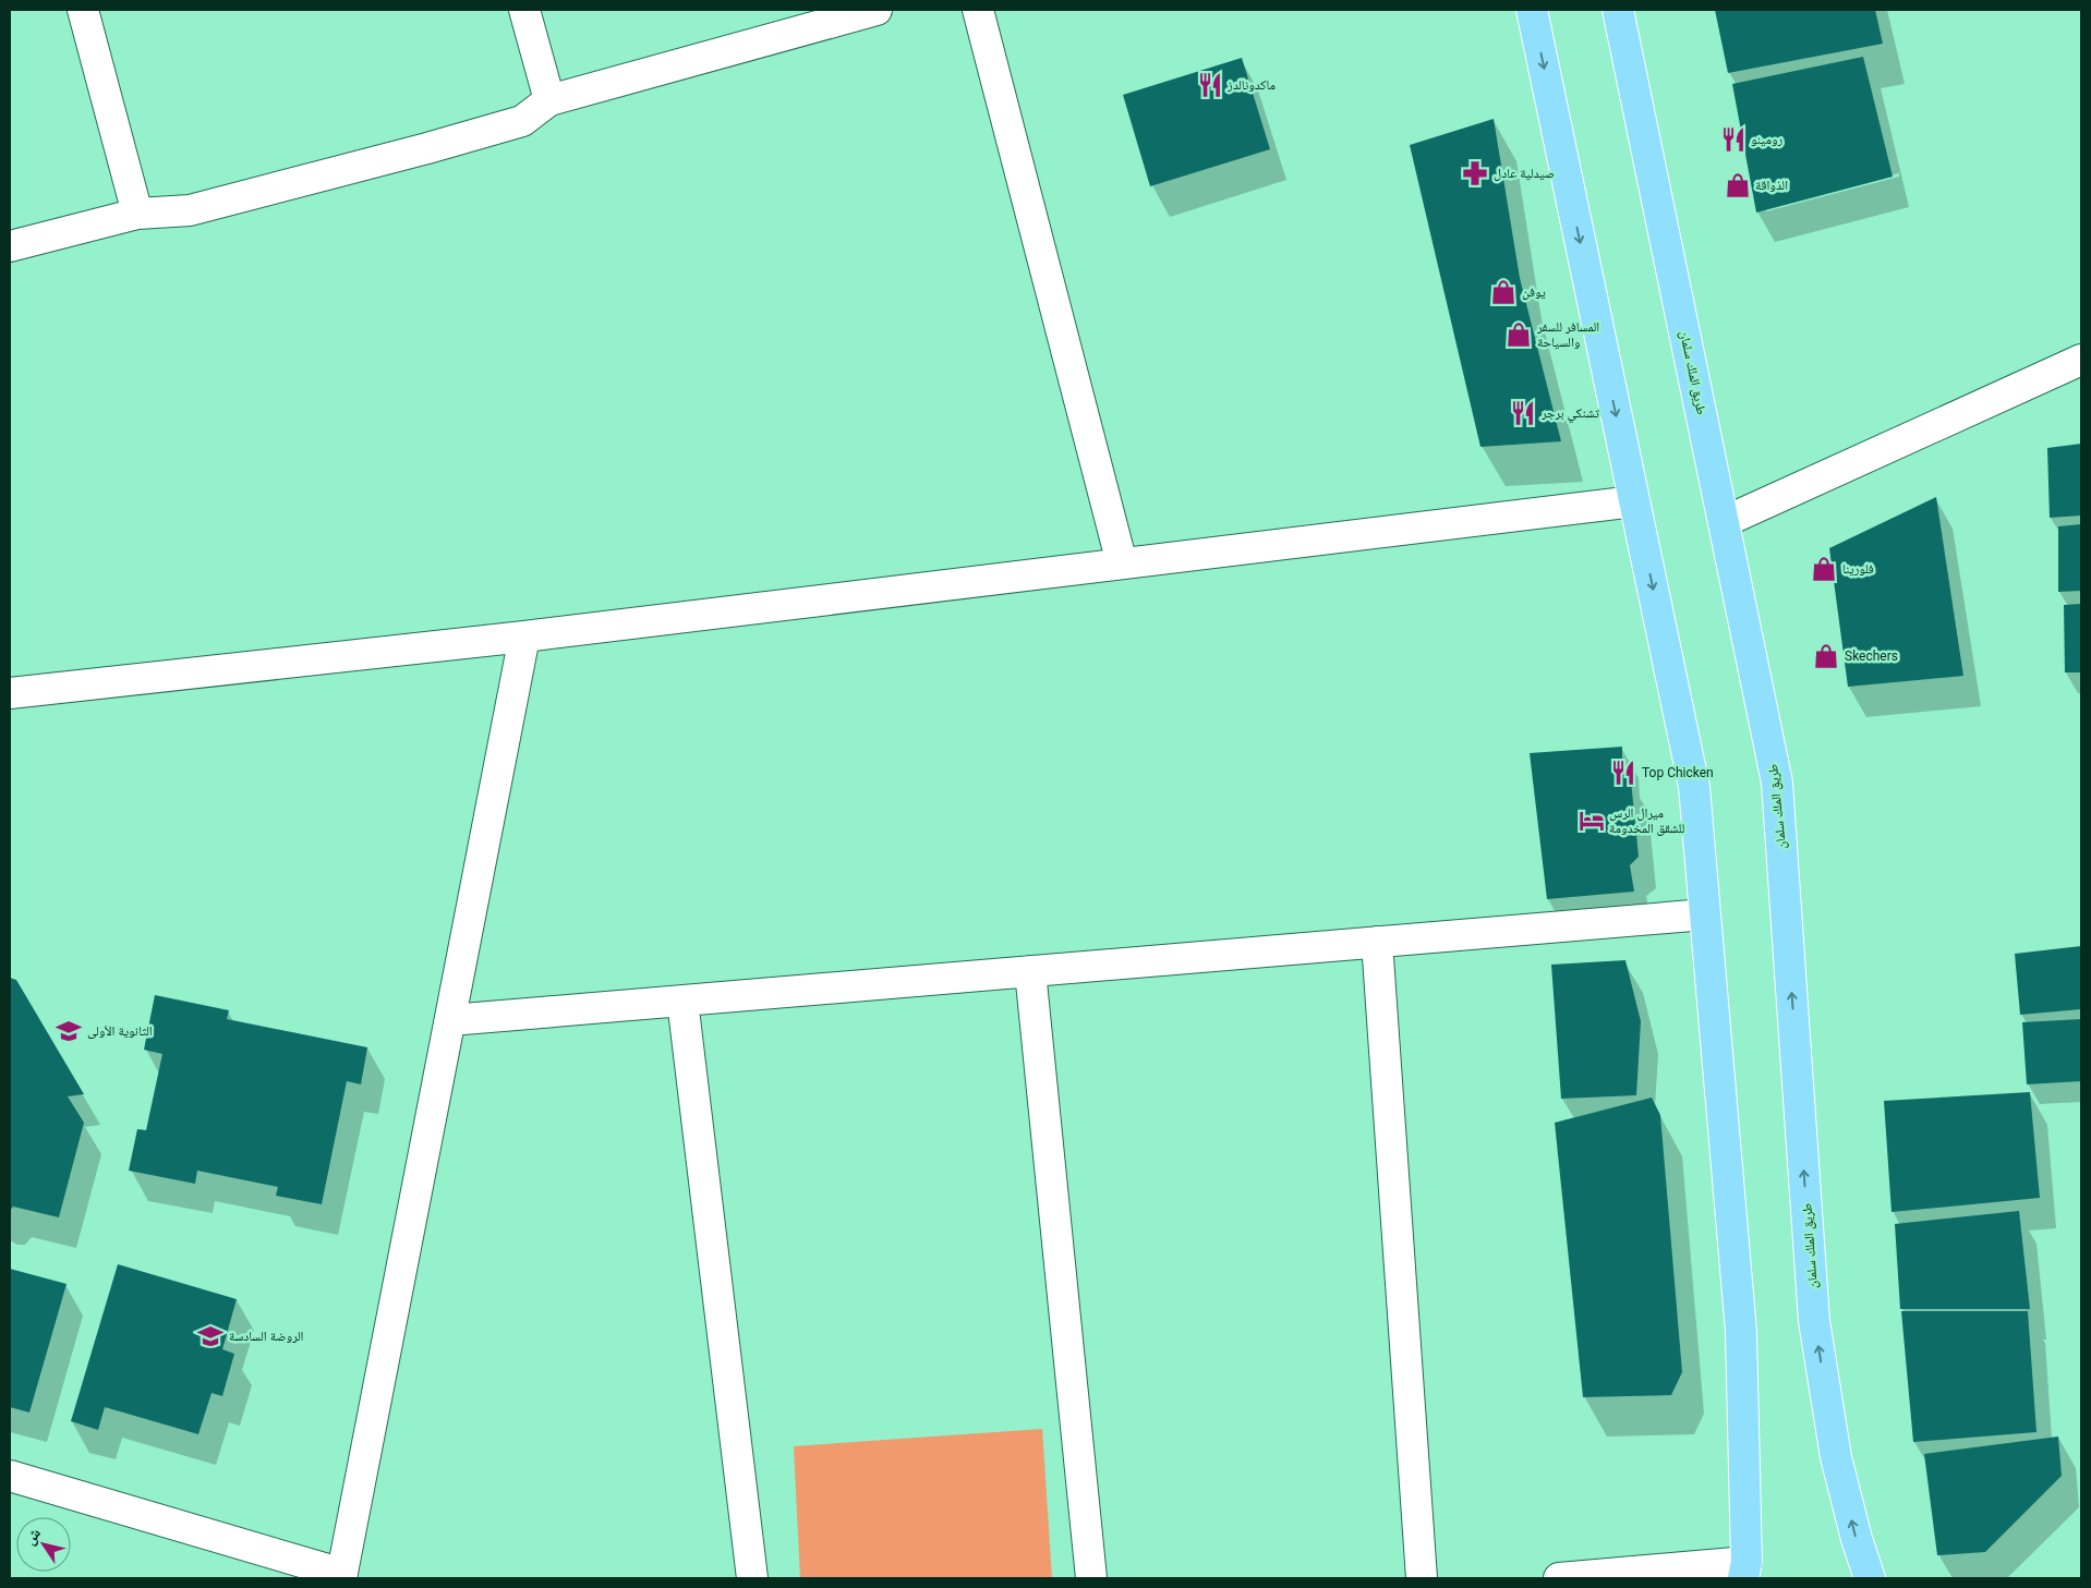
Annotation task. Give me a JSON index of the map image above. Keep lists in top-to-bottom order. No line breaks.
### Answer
{"streets":{"main road":["طريق الملك سلمان"]},"places":{"restaurant":["ماكدونالدز","رومينو","تشنكي برجر","Top Chicken"],"pharmacy":["صيدلية عادل"],"shop":["الذواقة","يوفن","المسافر للسفر والسياحة","فلورينا","Skechers"],"hotel":["ميرال الرس للشقق المخدومة"],"school or university":["الثانوية الأولى","الروضة السادسة"]},"north":"top left"}
